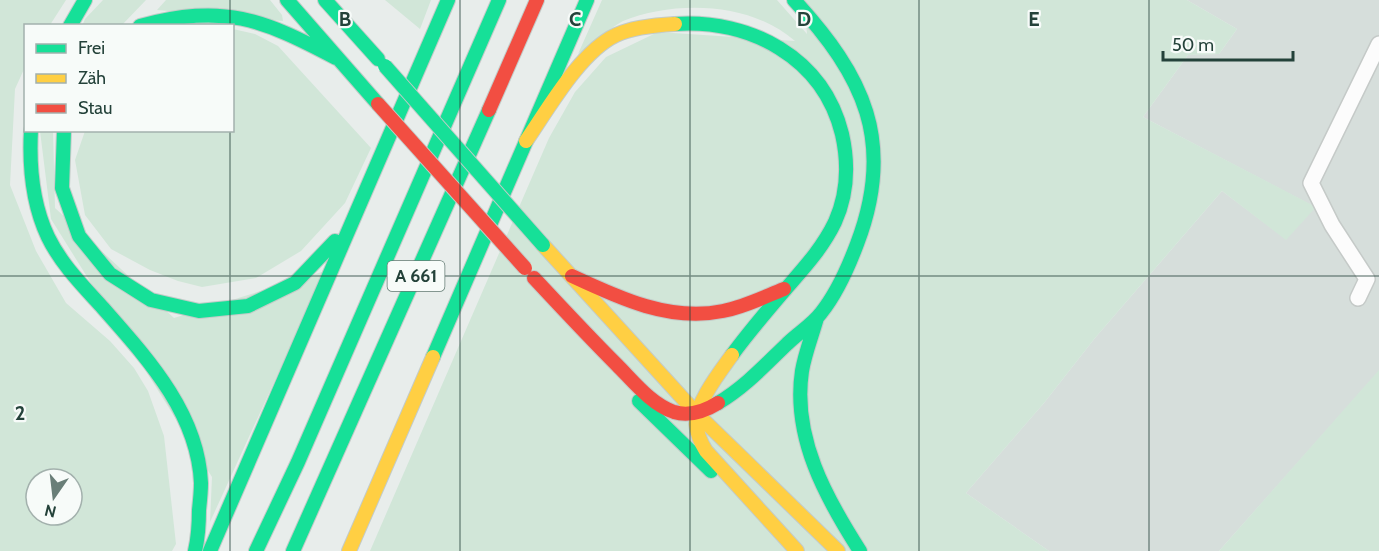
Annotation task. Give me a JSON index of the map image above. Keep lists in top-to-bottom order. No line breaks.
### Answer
{"streets":{"main road":["A 661"]},"legend":["Frei","Zäh","Stau"],"scale_bar":"50 m","north":"bottom","grid":{"columns":["B","C","D","E"],"rows":["2"]}}
